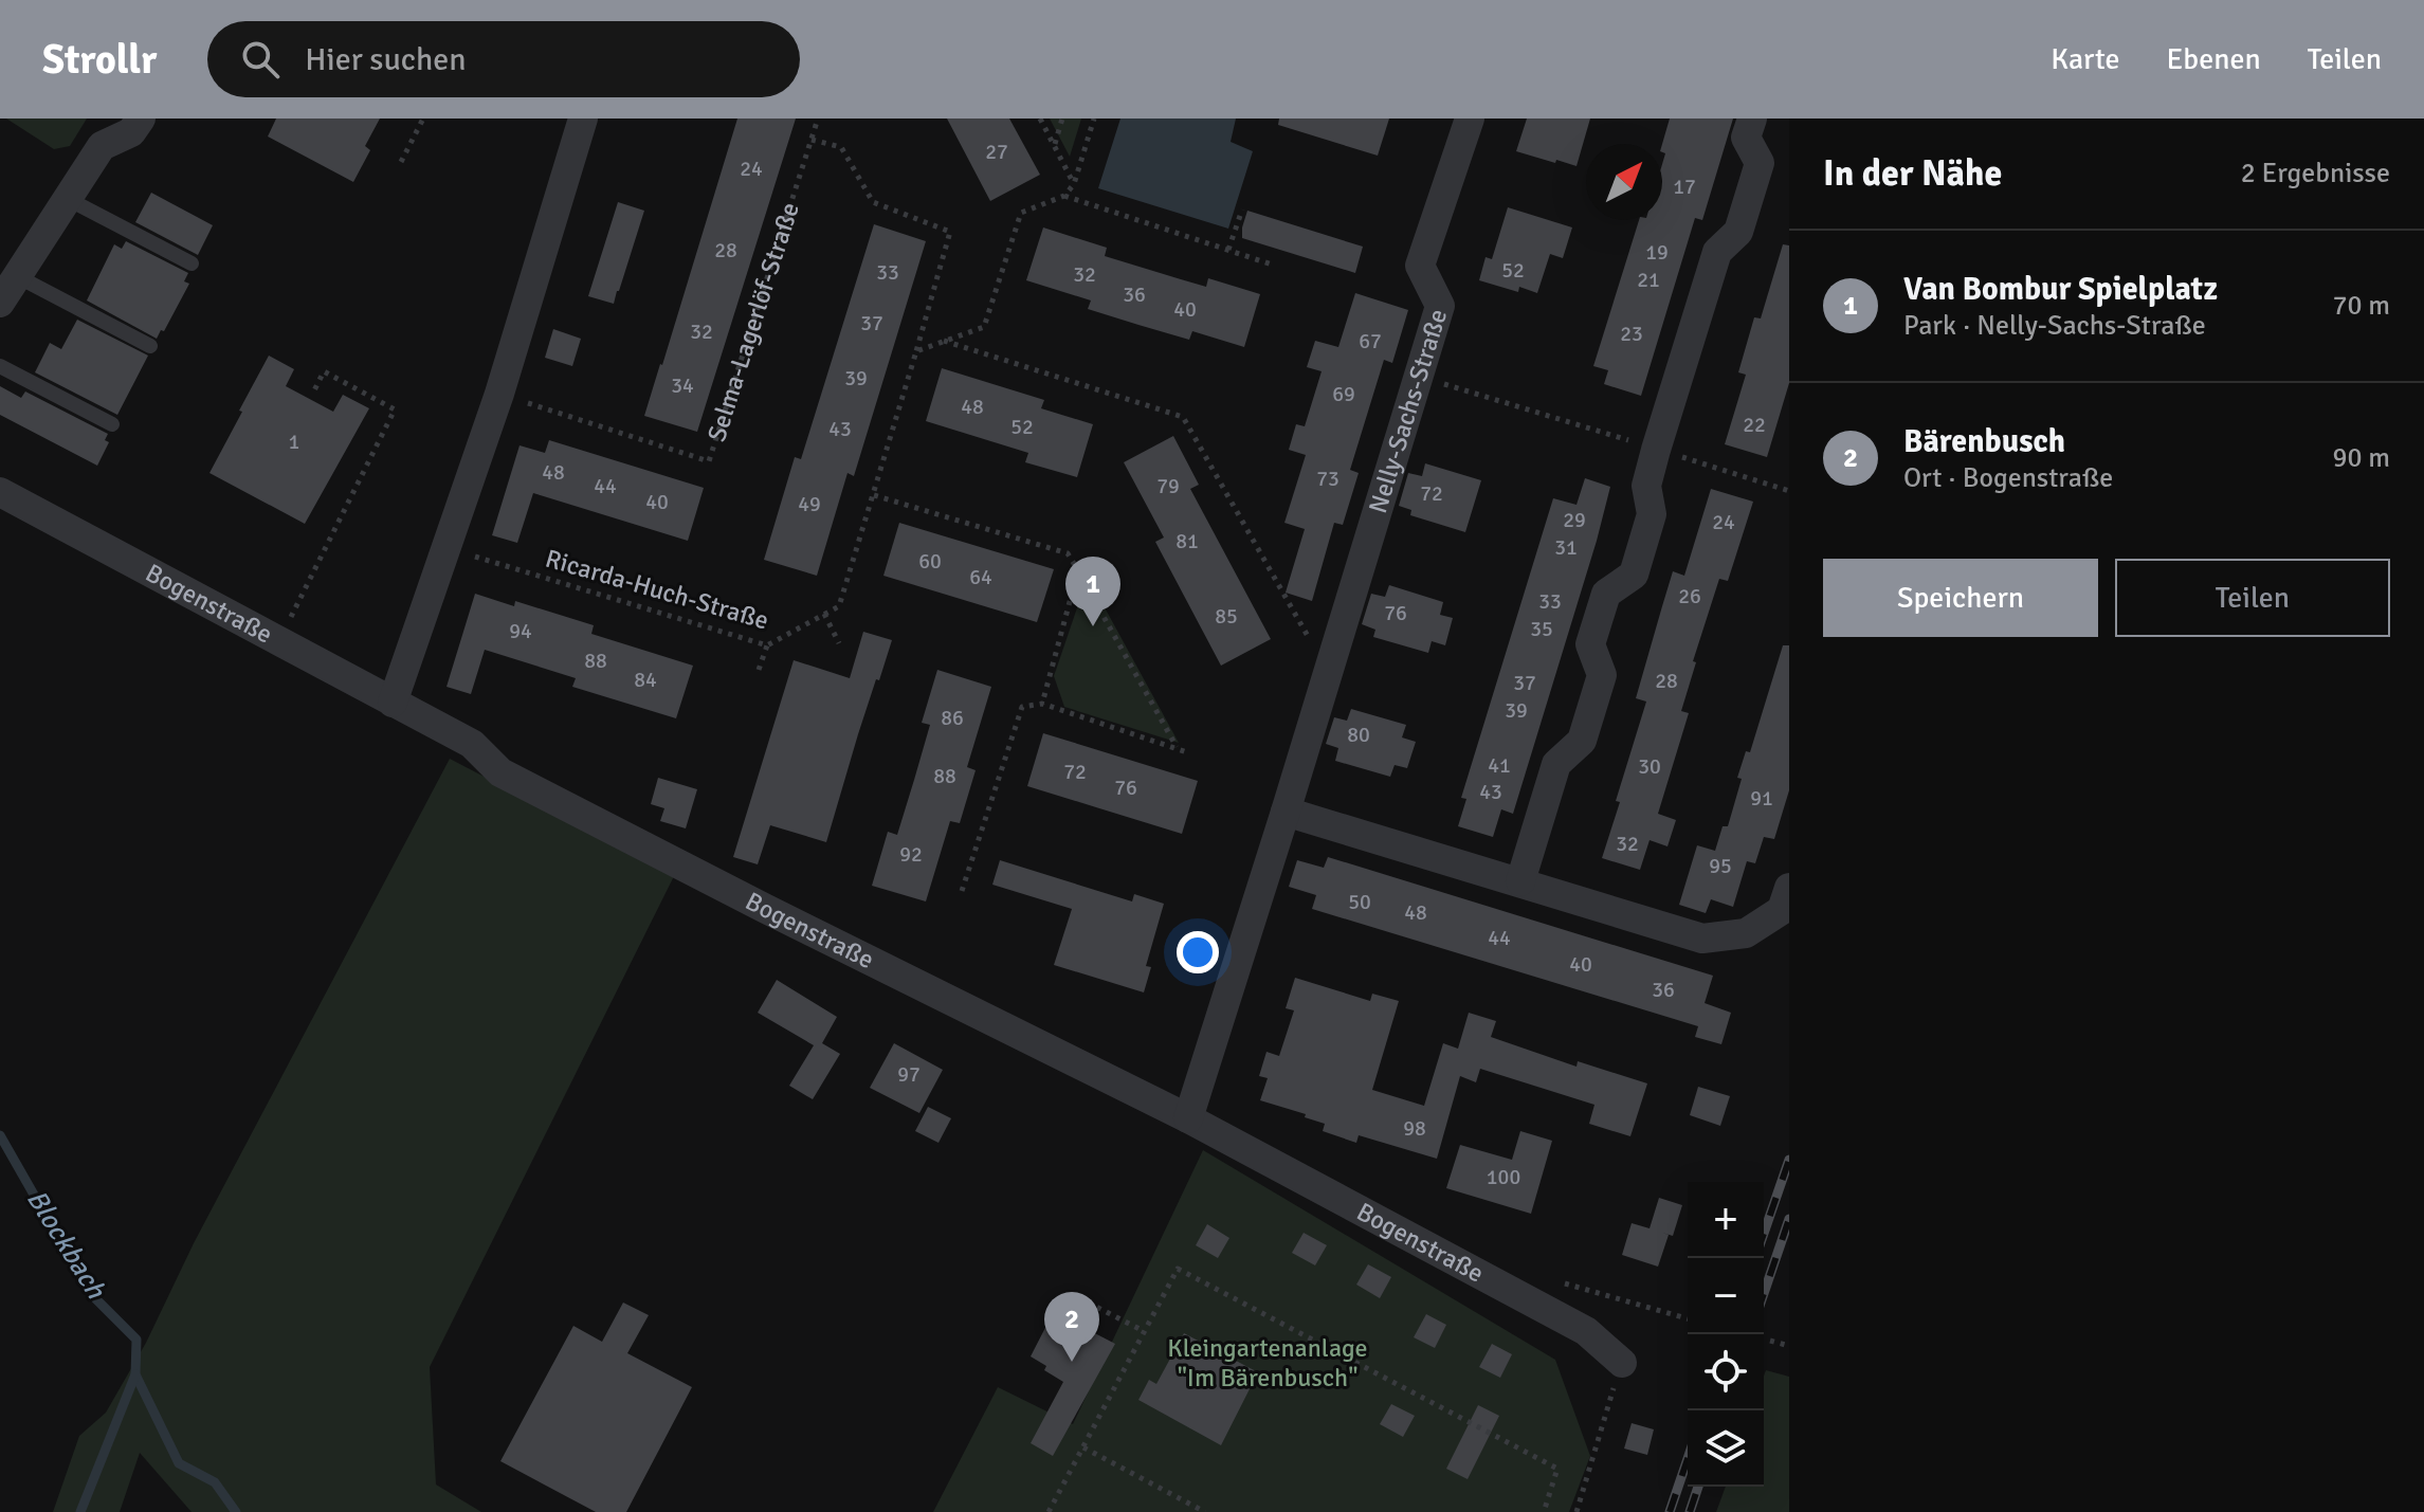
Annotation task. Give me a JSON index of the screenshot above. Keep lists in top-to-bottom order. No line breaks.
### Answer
{"streets":{"street":["Nelly-Sachs-Straße","Bogenstraße"],"path":["Selma-Lagerlöf-Straße","Ricarda-Huch-Straße"]},"crossings":[["Selma-Lagerlöf-Straße","Ricarda-Huch-Straße"],["Nelly-Sachs-Straße","Bogenstraße"]],"water":["Blockbach"],"parks":["Kleingartenanlage \"Im Bärenbusch\""],"house_numbers":["27","24","17","28","19","52","33","32","21","36","40","37","32","23","67","39","34","69","48","22","52","43","1","48","73","44","79","72","40","49","29","24","81","31","60","64","26","33","76","85","35","94","88","84","28","37","39","86","80","41","30","72","88","76","43","91","32","92","95","50","48","44","40","36","97","98","100"],"north":"top right","page":{"header":"Strollr","search":"Hier suchen","nav":["Karte","Ebenen","Teilen"],"heading":["In der Nähe","2 Ergebnisse"],"list":[{"mark":"1","name":"Van Bombur Spielplatz","note":"Park · Nelly-Sachs-Straße","value":"70 m"},{"mark":"2","name":"Bärenbusch","note":"Ort · Bogenstraße","value":"90 m"}],"buttons":["Speichern","Teilen"],"pins":["1","2"],"map_buttons":["+","−"]}}
